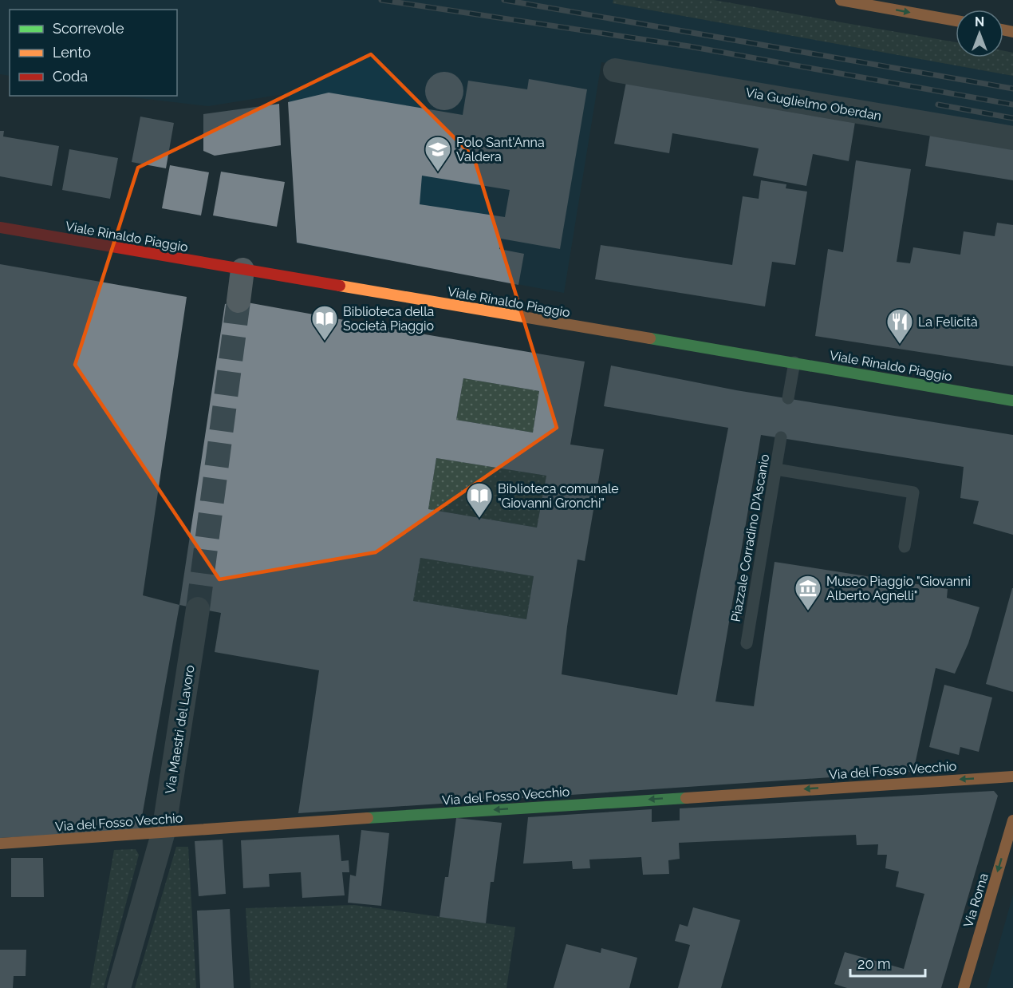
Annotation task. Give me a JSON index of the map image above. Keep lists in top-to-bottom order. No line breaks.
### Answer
{"streets":{"street":["Via Guglielmo Oberdan","Viale Rinaldo Piaggio","Via Maestri del Lavoro","Via del Fosso Vecchio","Via Roma"],"lane":["Piazzale Corradino D'Ascanio"]},"crossings":[["Via Maestri del Lavoro","Via del Fosso Vecchio"]],"one_way":["Via del Fosso Vecchio","Via Roma"],"places":{"school or university":["Polo Sant'Anna Valdera"],"library":["Biblioteca della Società Piaggio","Biblioteca comunale \"Giovanni Gronchi\""],"restaurant":["La Felicità"],"museum":["Museo Piaggio \"Giovanni Alberto Agnelli\""]},"legend":["Scorrevole","Lento","Coda"],"scale_bar":"20 m","north":"top"}
